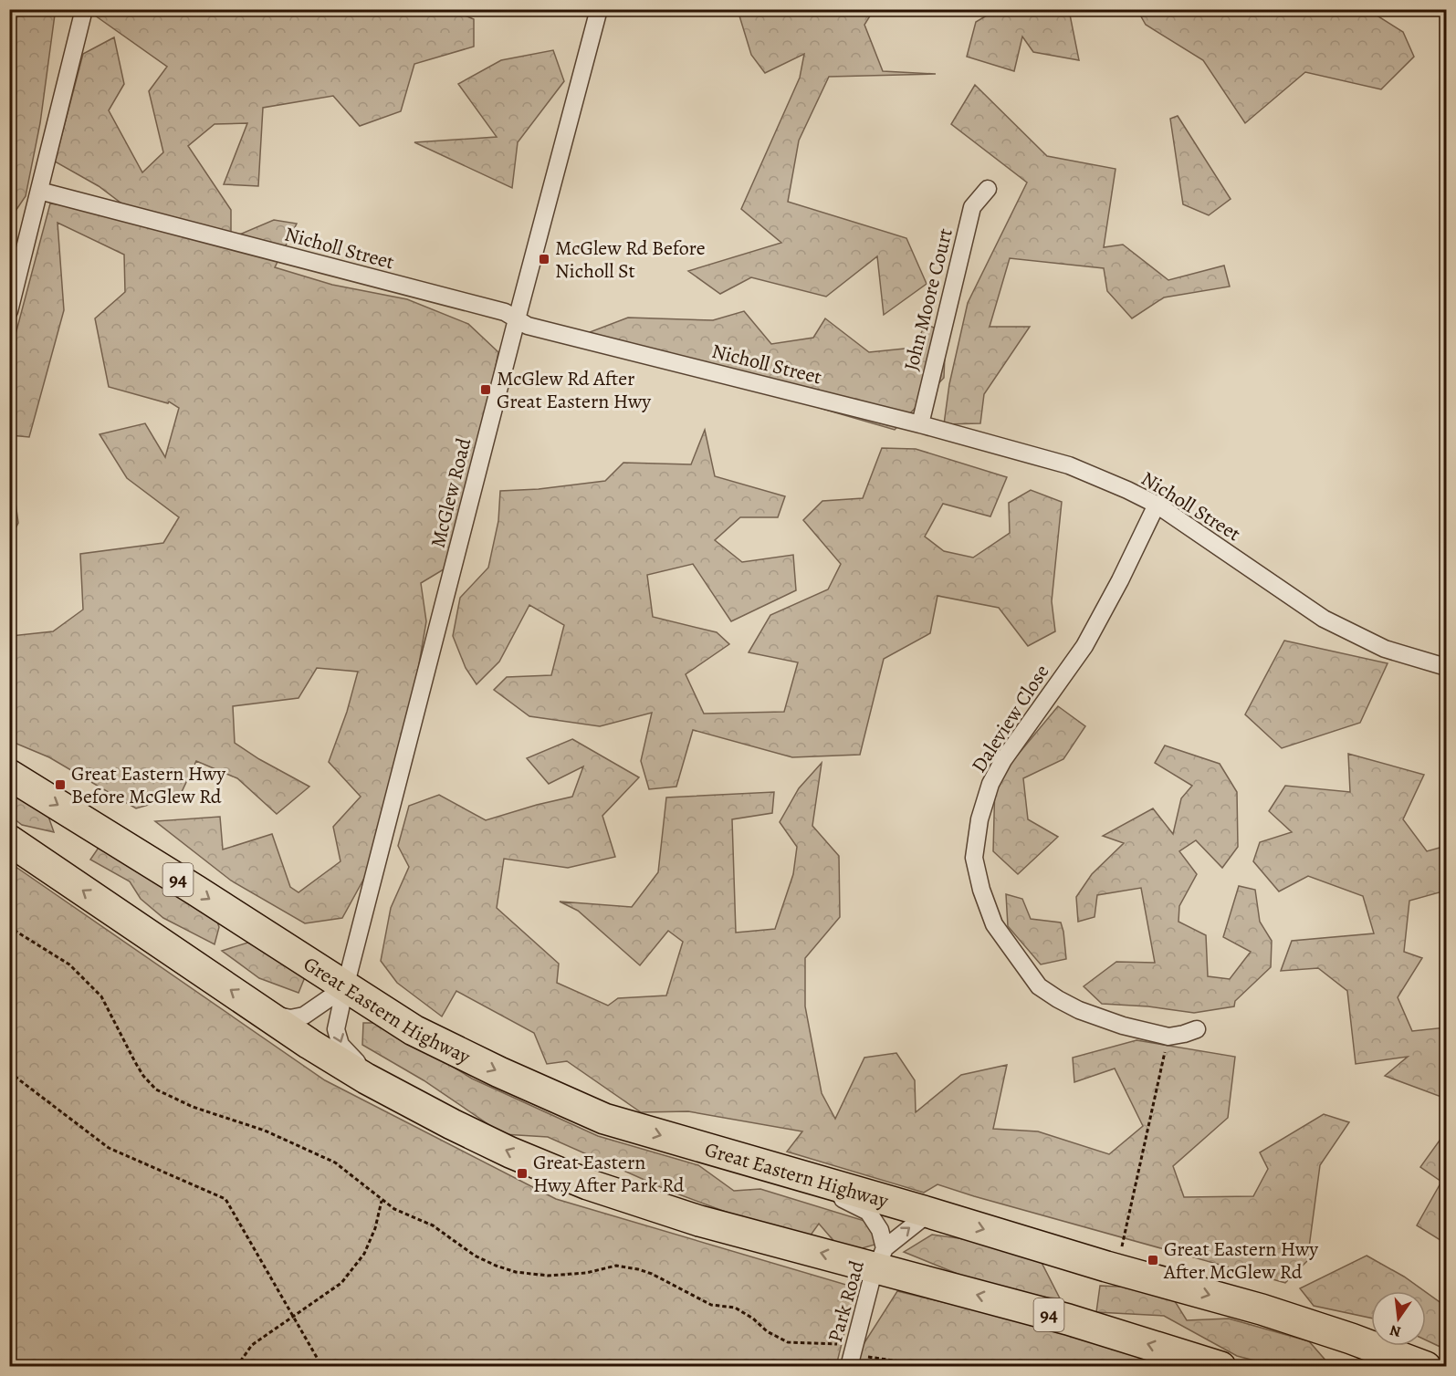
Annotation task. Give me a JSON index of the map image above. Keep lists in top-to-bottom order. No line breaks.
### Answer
{"streets":{"highway":["94","Great Eastern Highway"],"street":["Nicholl Street","John Moore Court","McGlew Road","Daleview Close","Park Road"]},"crossings":[["Nicholl Street","John Moore Court"],["Nicholl Street","McGlew Road"],["Nicholl Street","Daleview Close"],["McGlew Road","94"],["McGlew Road","Great Eastern Highway"],["94","Park Road"],["Great Eastern Highway","Park Road"]],"places":{"transit":["McGlew Rd Before Nicholl St","McGlew Rd After Great Eastern Hwy","Great Eastern Hwy Before McGlew Rd","Great Eastern Hwy After Park Rd","Great Eastern Hwy After McGlew Rd"]},"north":"bottom"}
